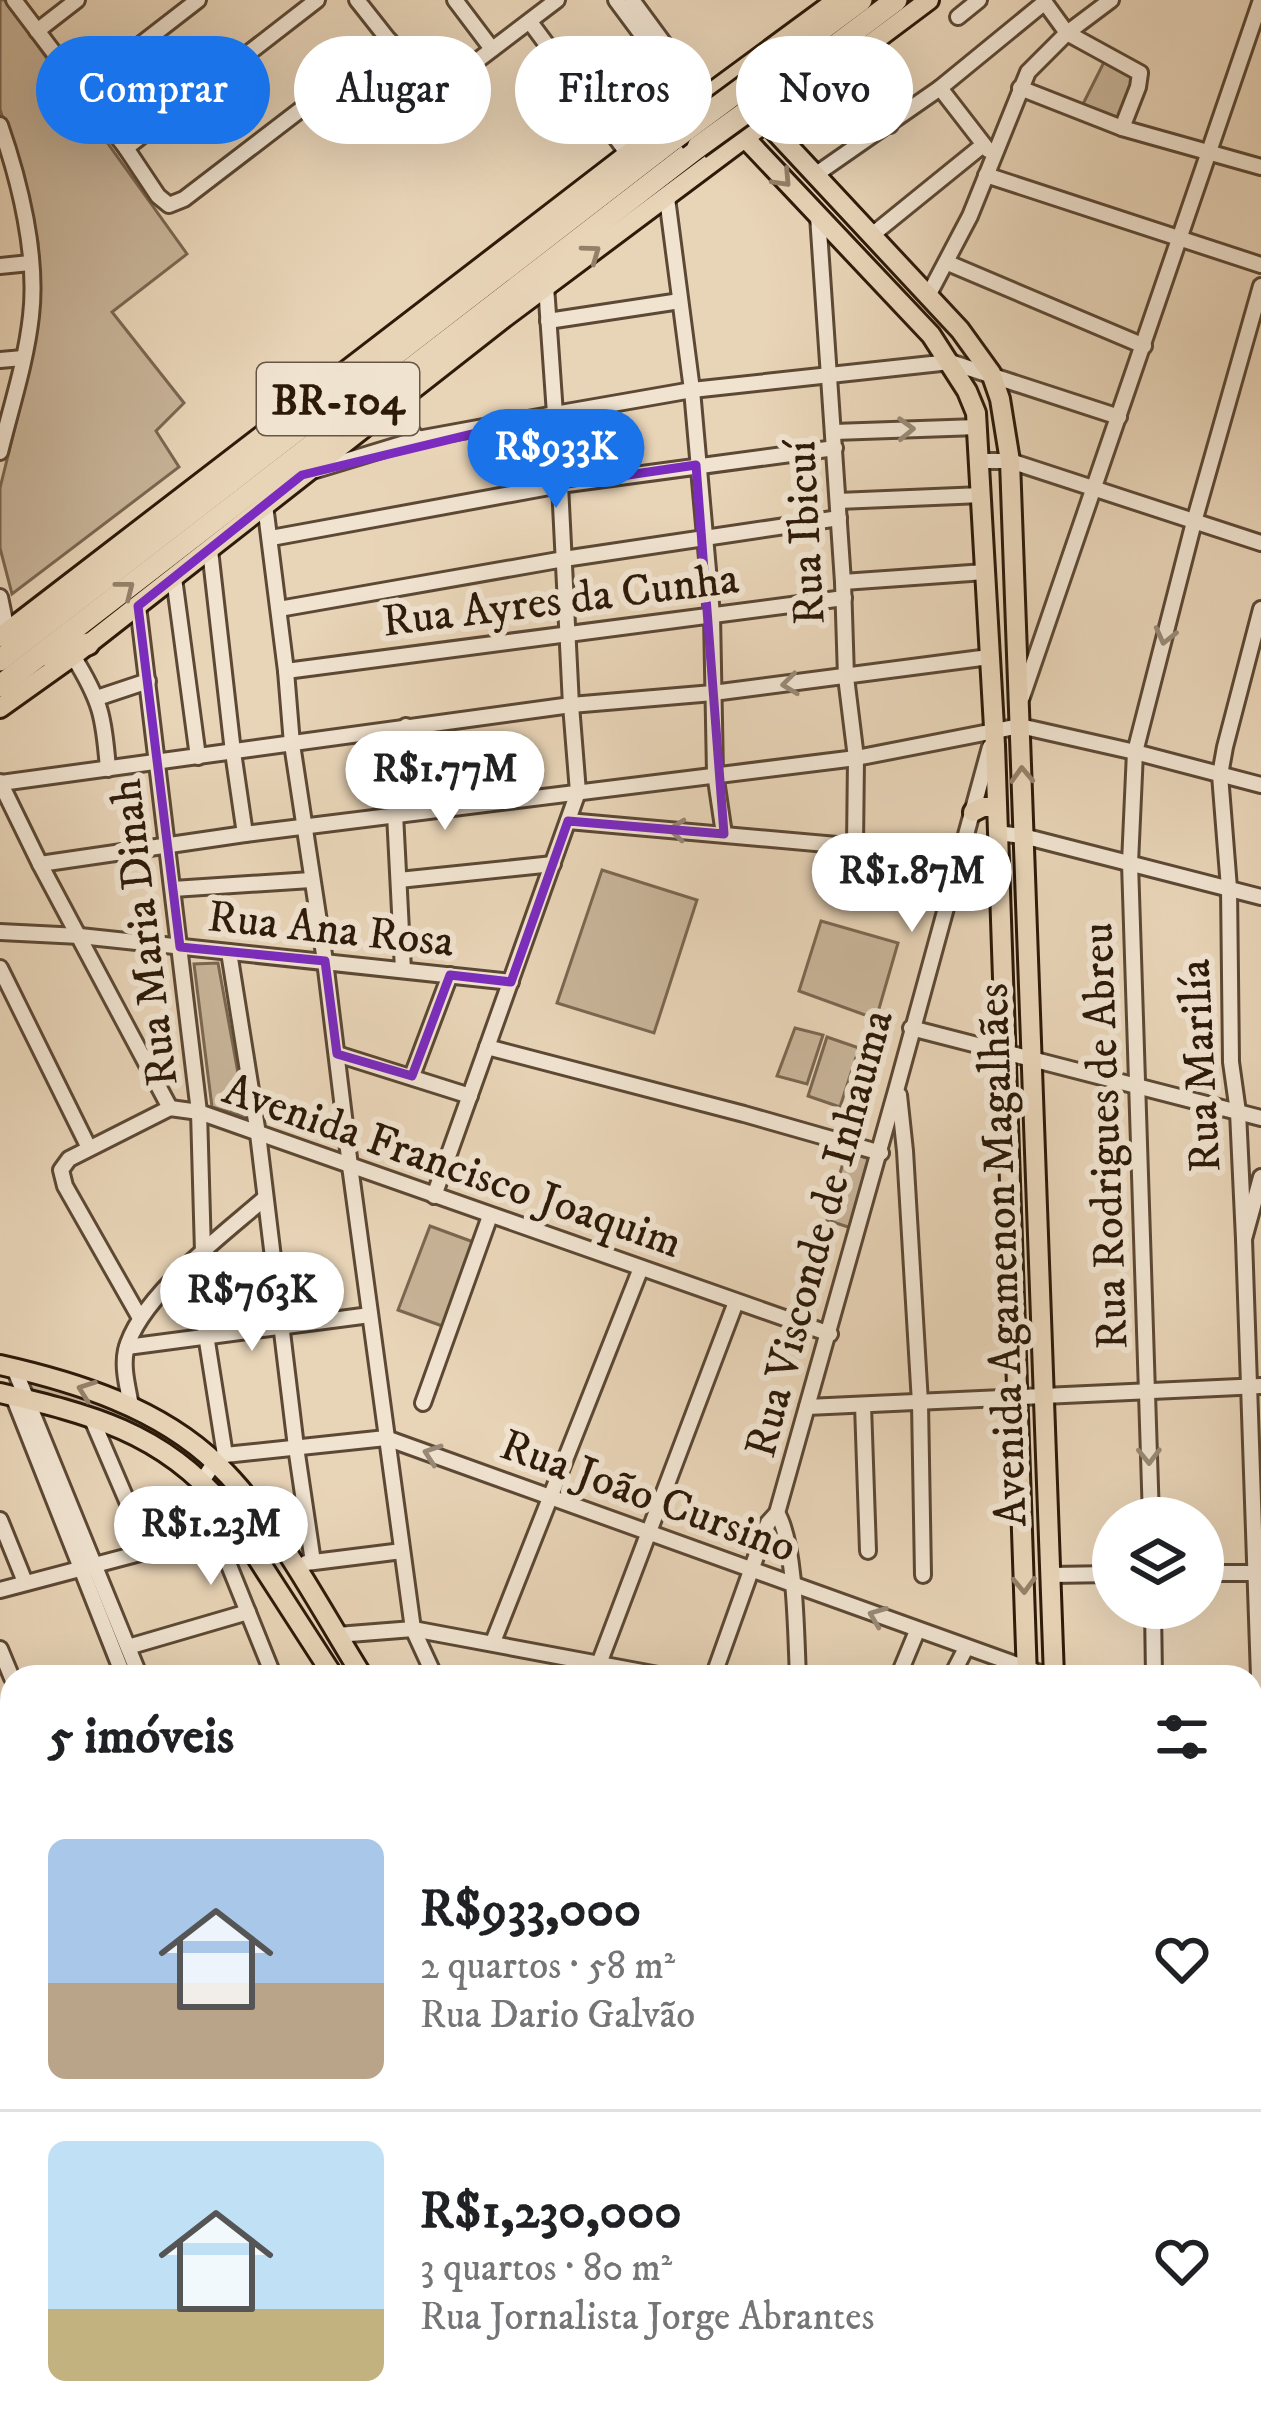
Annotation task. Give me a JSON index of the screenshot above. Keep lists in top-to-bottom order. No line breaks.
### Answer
{"streets":{"highway":["BR-104"],"main road":["Avenida Agamenon Magalhães"],"street":["Rua Ibicuí","Rua Ayres da Cunha","Rua Ana Rosa","Rua Maria Dinah","Rua Marilía","Rua Rodrigues de Abreu","Avenida Francisco Joaquim","Rua Visconde de Inhauma","Rua João Cursino"]},"crossings":[["Rua Ibicuí","Rua Ayres da Cunha"],["Rua Ibicuí","Avenida Agamenon Magalhães"],["Rua Ayres da Cunha","Avenida Agamenon Magalhães"],["Rua Ana Rosa","Rua Maria Dinah"],["Rua Maria Dinah","Avenida Francisco Joaquim"],["Rua Maria Dinah","Rua João Cursino"],["Avenida Francisco Joaquim","Rua Visconde de Inhauma"],["Rua Visconde de Inhauma","Avenida Agamenon Magalhães"],["Rua Visconde de Inhauma","Rua João Cursino"]],"one_way":["Rua João Cursino"],"page":{"chip":["Comprar","Alugar","Filtros","Novo"],"price":["R$933K","R$1.77M","R$1.87M","R$763K","R$1.23M"],"heading":"5 imóveis","list":[{"name":"R$933,000","note":"2 quartos · 58 m² · Rua Dario Galvão"},{"name":"R$1,230,000","note":"3 quartos · 80 m² · Rua Jornalista Jorge Abrantes"}]}}
